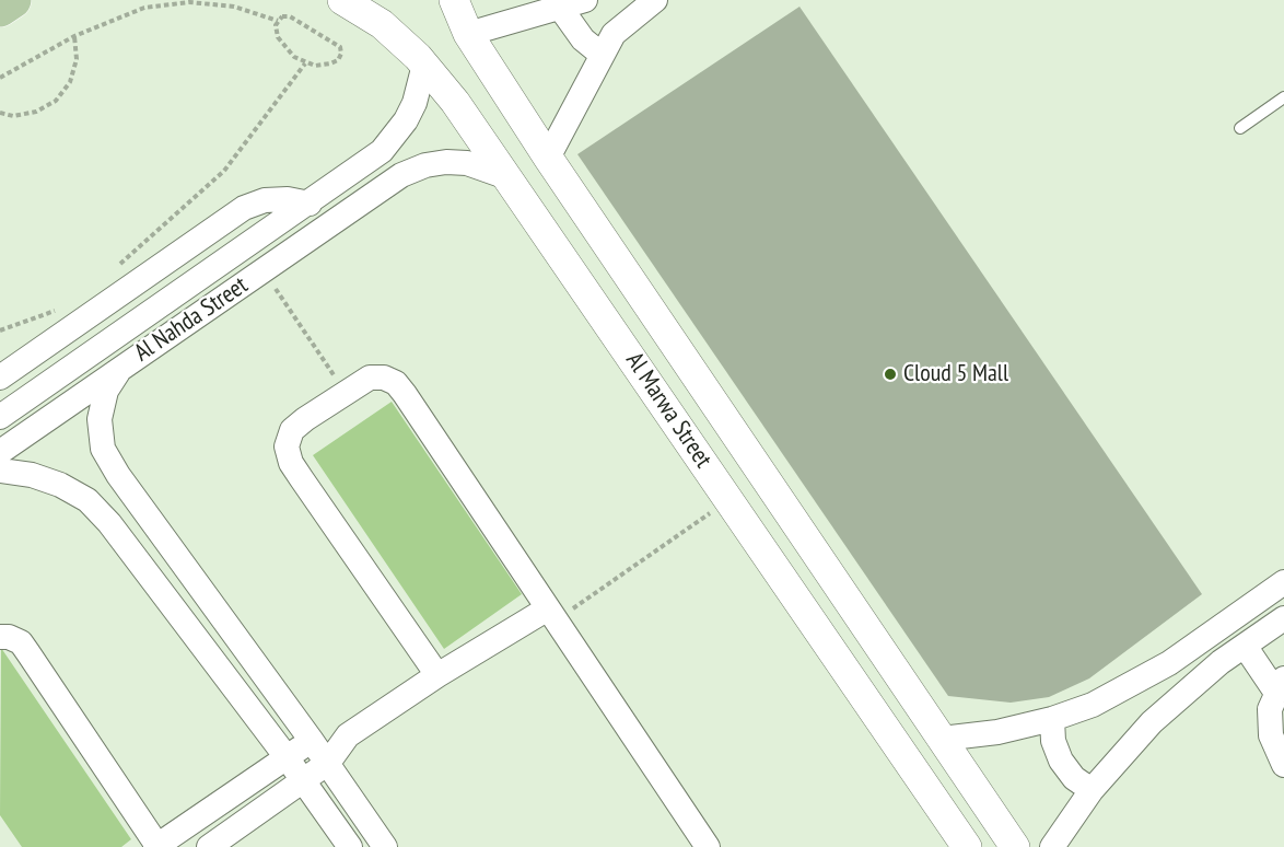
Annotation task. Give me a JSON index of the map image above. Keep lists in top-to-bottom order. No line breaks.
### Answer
{"streets":{"street":["Al Nahda Street","Al Marwa Street"]},"crossings":[["Al Nahda Street","Al Marwa Street"]],"places":["Cloud 5 Mall"]}
